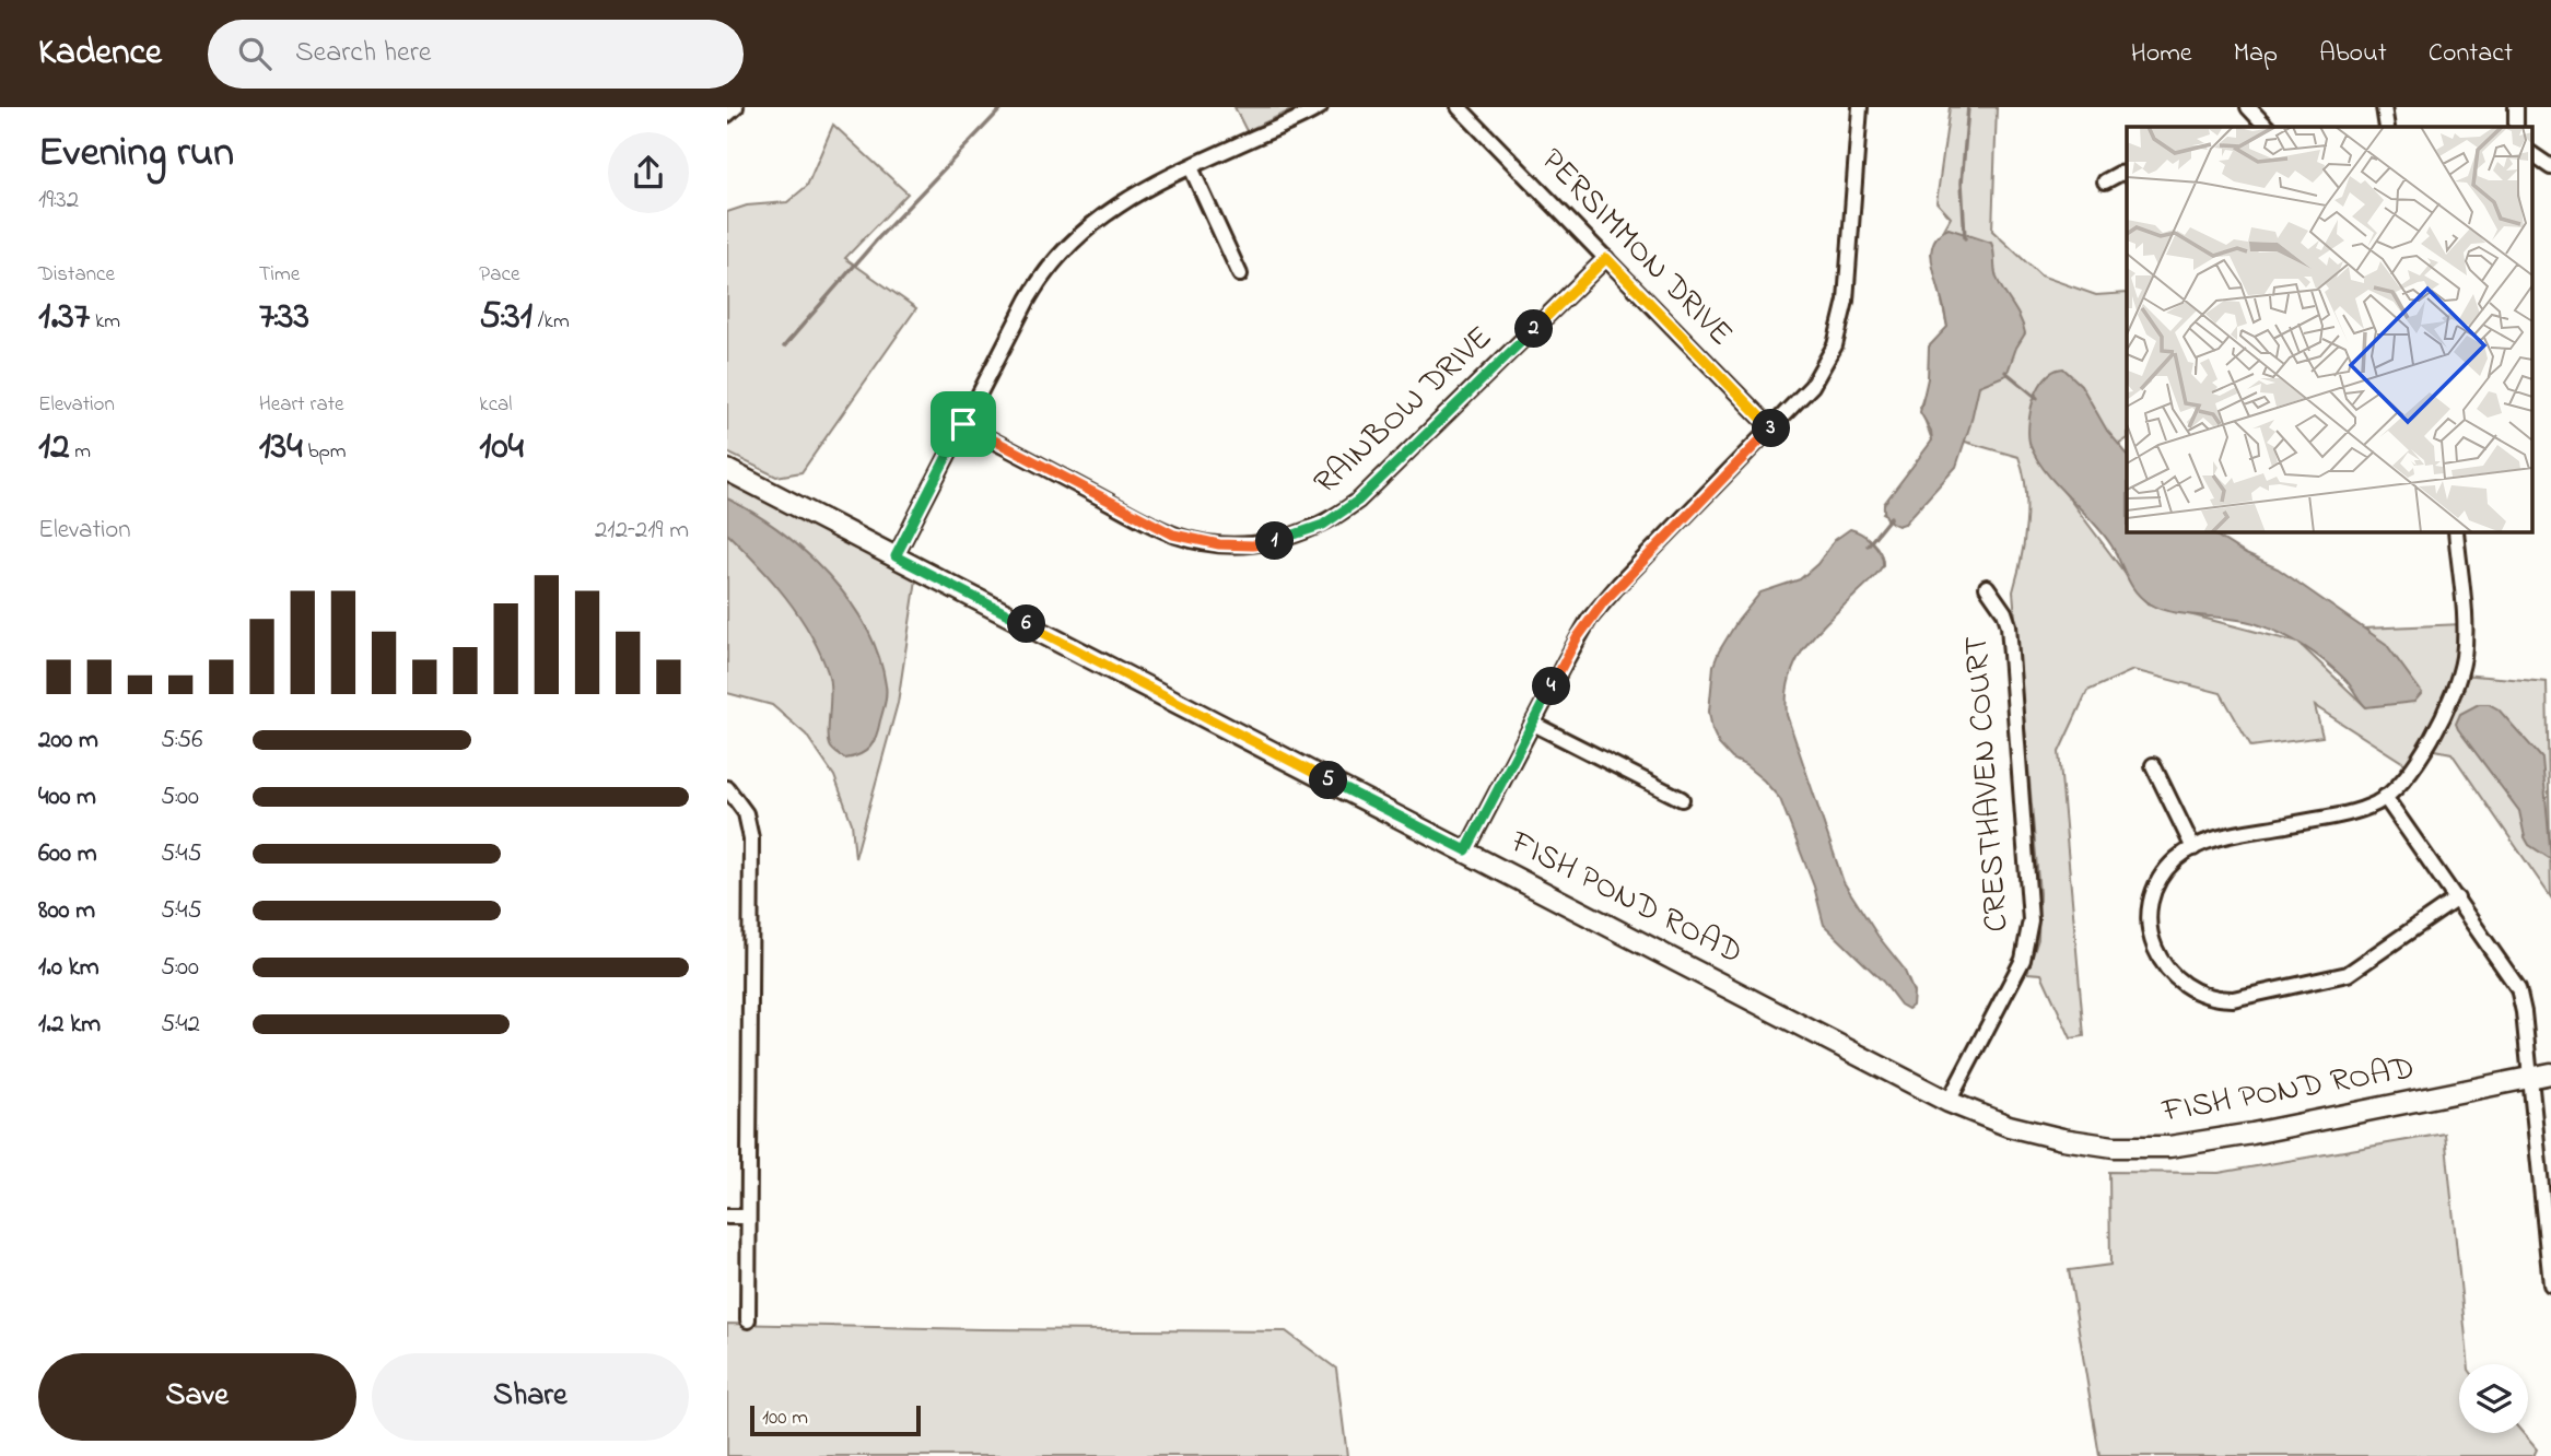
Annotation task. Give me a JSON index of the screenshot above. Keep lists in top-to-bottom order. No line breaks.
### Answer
{"streets":{"street":["PERSIMMON DRIVE","RAINBOW DRIVE","CRESTHAVEN COURT","FISH POND ROAD"]},"crossings":[["PERSIMMON DRIVE","RAINBOW DRIVE"],["CRESTHAVEN COURT","FISH POND ROAD"]],"scale_bar":"100 m","page":{"header":"Kadence","search":"Search here","nav":["Home","Map","About","Contact"],"heading":["Evening run","19:32"],"stats":[["Distance","1.37 km"],["Time","7:33"],["Pace","5:31 /km"],["Elevation","12 m"],["Heart rate","134 bpm"],["kcal","104"]],"pins":["2","3","1","6","4","5"],"chart":["Elevation","212–219 m"],"list":[{"name":"200 m","note":"5:56"},{"name":"400 m","note":"5:00"},{"name":"600 m","note":"5:45"},{"name":"800 m","note":"5:45"},{"name":"1.0 km","note":"5:00"},{"name":"1.2 km","note":"5:42"}],"buttons":["Save","Share"],"scale":"100 m"}}
